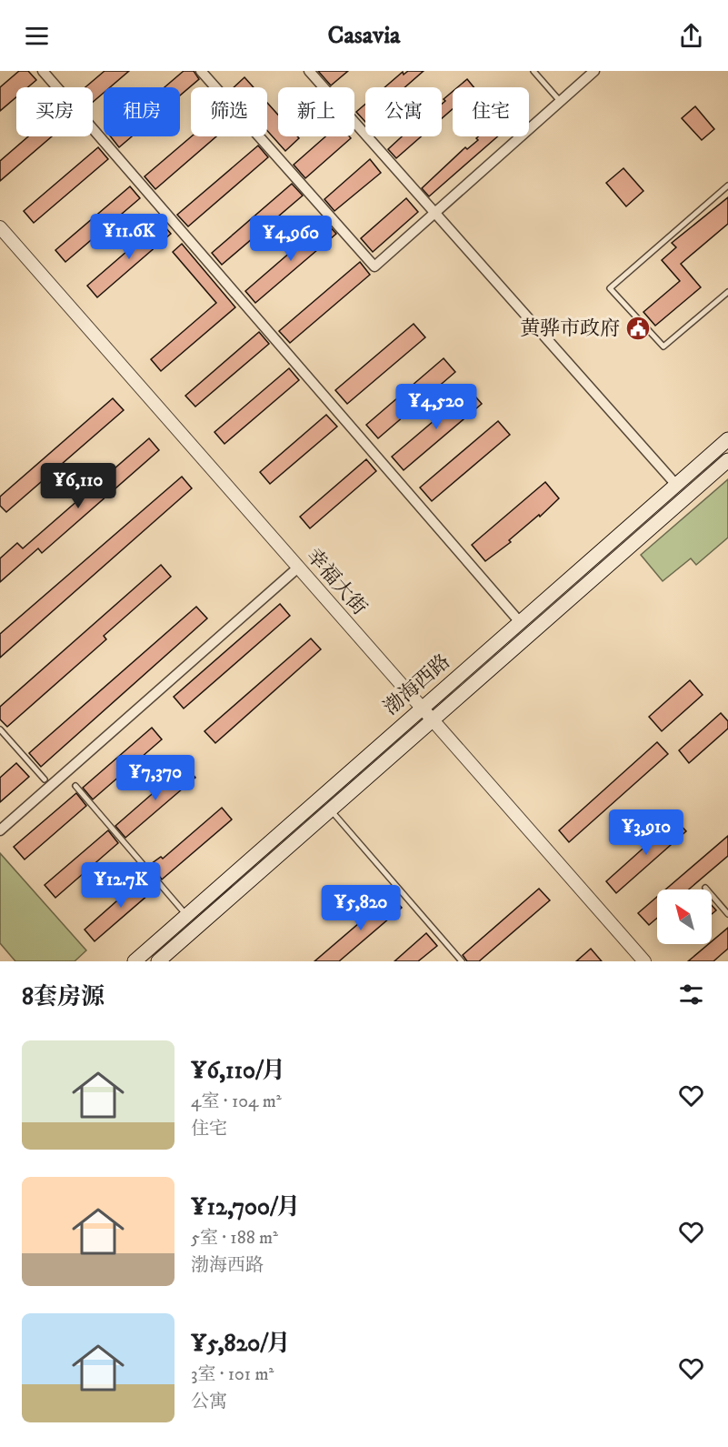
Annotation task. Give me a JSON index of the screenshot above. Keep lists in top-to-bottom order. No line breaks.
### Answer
{"streets":{"main road":["渤海西路"],"street":["幸福大街"]},"crossings":[["幸福大街","渤海西路"]],"places":{"public building":["黄骅市政府"]},"north":"top left","page":{"header":"Casavia","chip":["买房","租房","筛选","新上","公寓","住宅"],"price":["¥11.6K","¥4,960","¥4,520","¥6,110","¥7,370","¥3,910","¥12.7K","¥5,820"],"heading":"8套房源","list":[{"name":"¥6,110/月","note":"4室 · 104 m² · 住宅"},{"name":"¥12,700/月","note":"5室 · 188 m² · 渤海西路"},{"name":"¥5,820/月","note":"3室 · 101 m² · 公寓"}]}}
